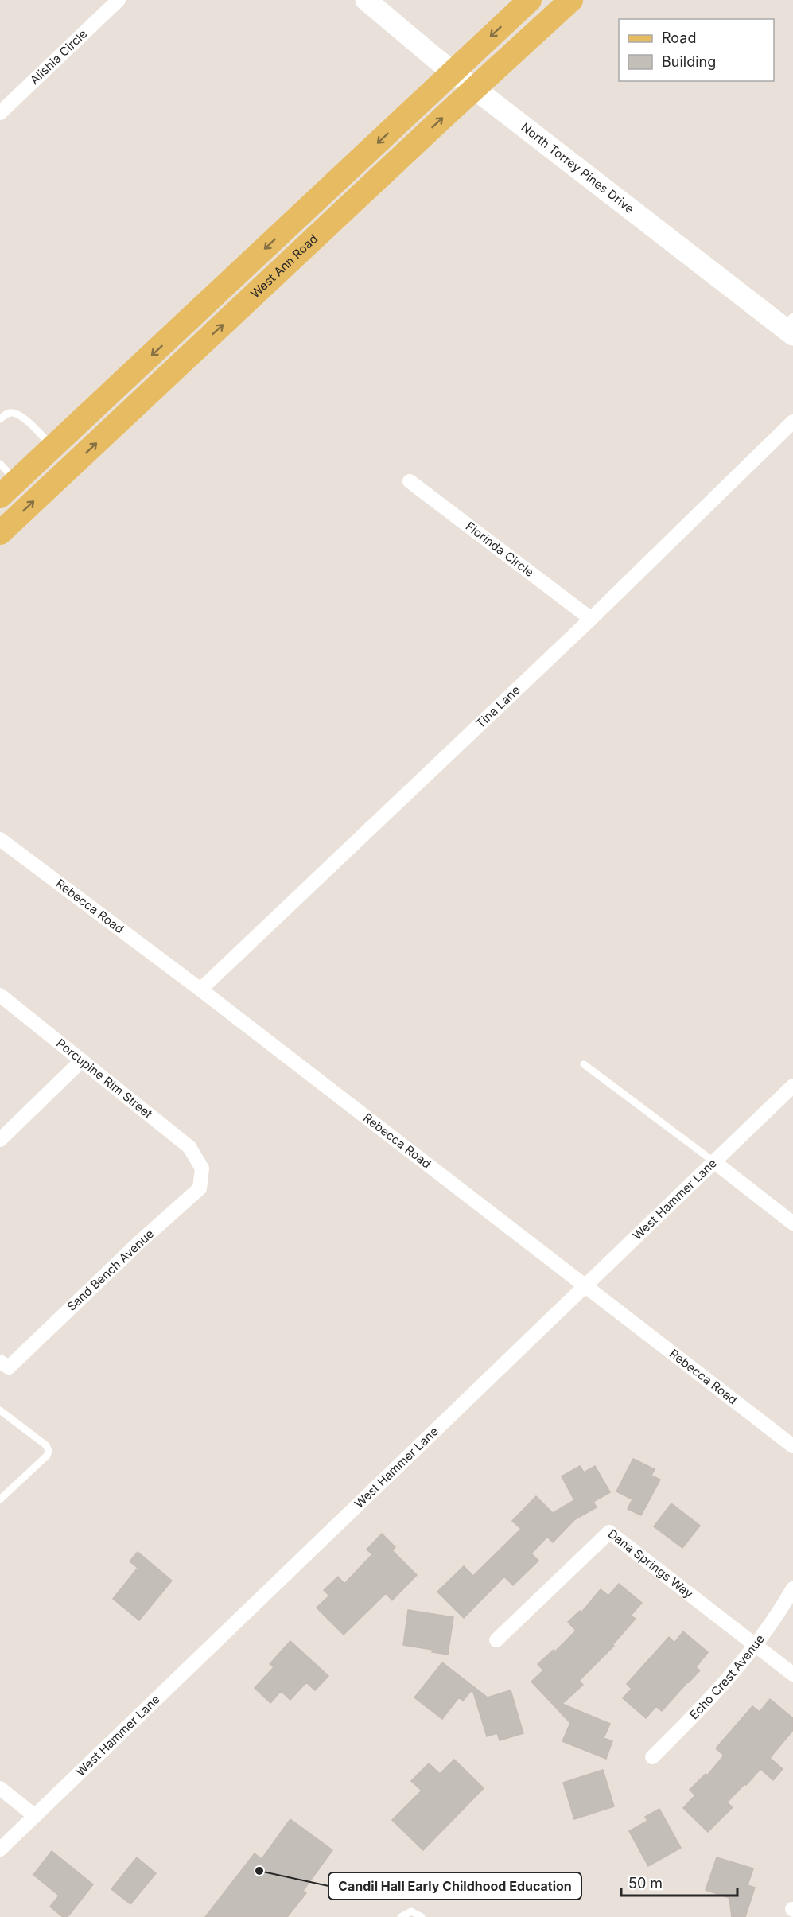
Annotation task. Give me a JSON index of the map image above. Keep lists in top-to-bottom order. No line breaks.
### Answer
{"streets":{"main road":["West Ann Road"],"street":["Alishia Circle","North Torrey Pines Drive","Fiorinda Circle","Tina Lane","Rebecca Road","Porcupine Rim Street","West Hammer Lane","Sand Bench Avenue","Dana Springs Way","Echo Crest Avenue"]},"crossings":[["North Torrey Pines Drive","West Ann Road"],["Fiorinda Circle","Tina Lane"],["Tina Lane","Rebecca Road"],["Rebecca Road","West Hammer Lane"],["Porcupine Rim Street","Sand Bench Avenue"],["Dana Springs Way","Echo Crest Avenue"]],"places":["Candil Hall Early Childhood Education"],"legend":["Road","Building"],"scale_bar":"50 m"}
